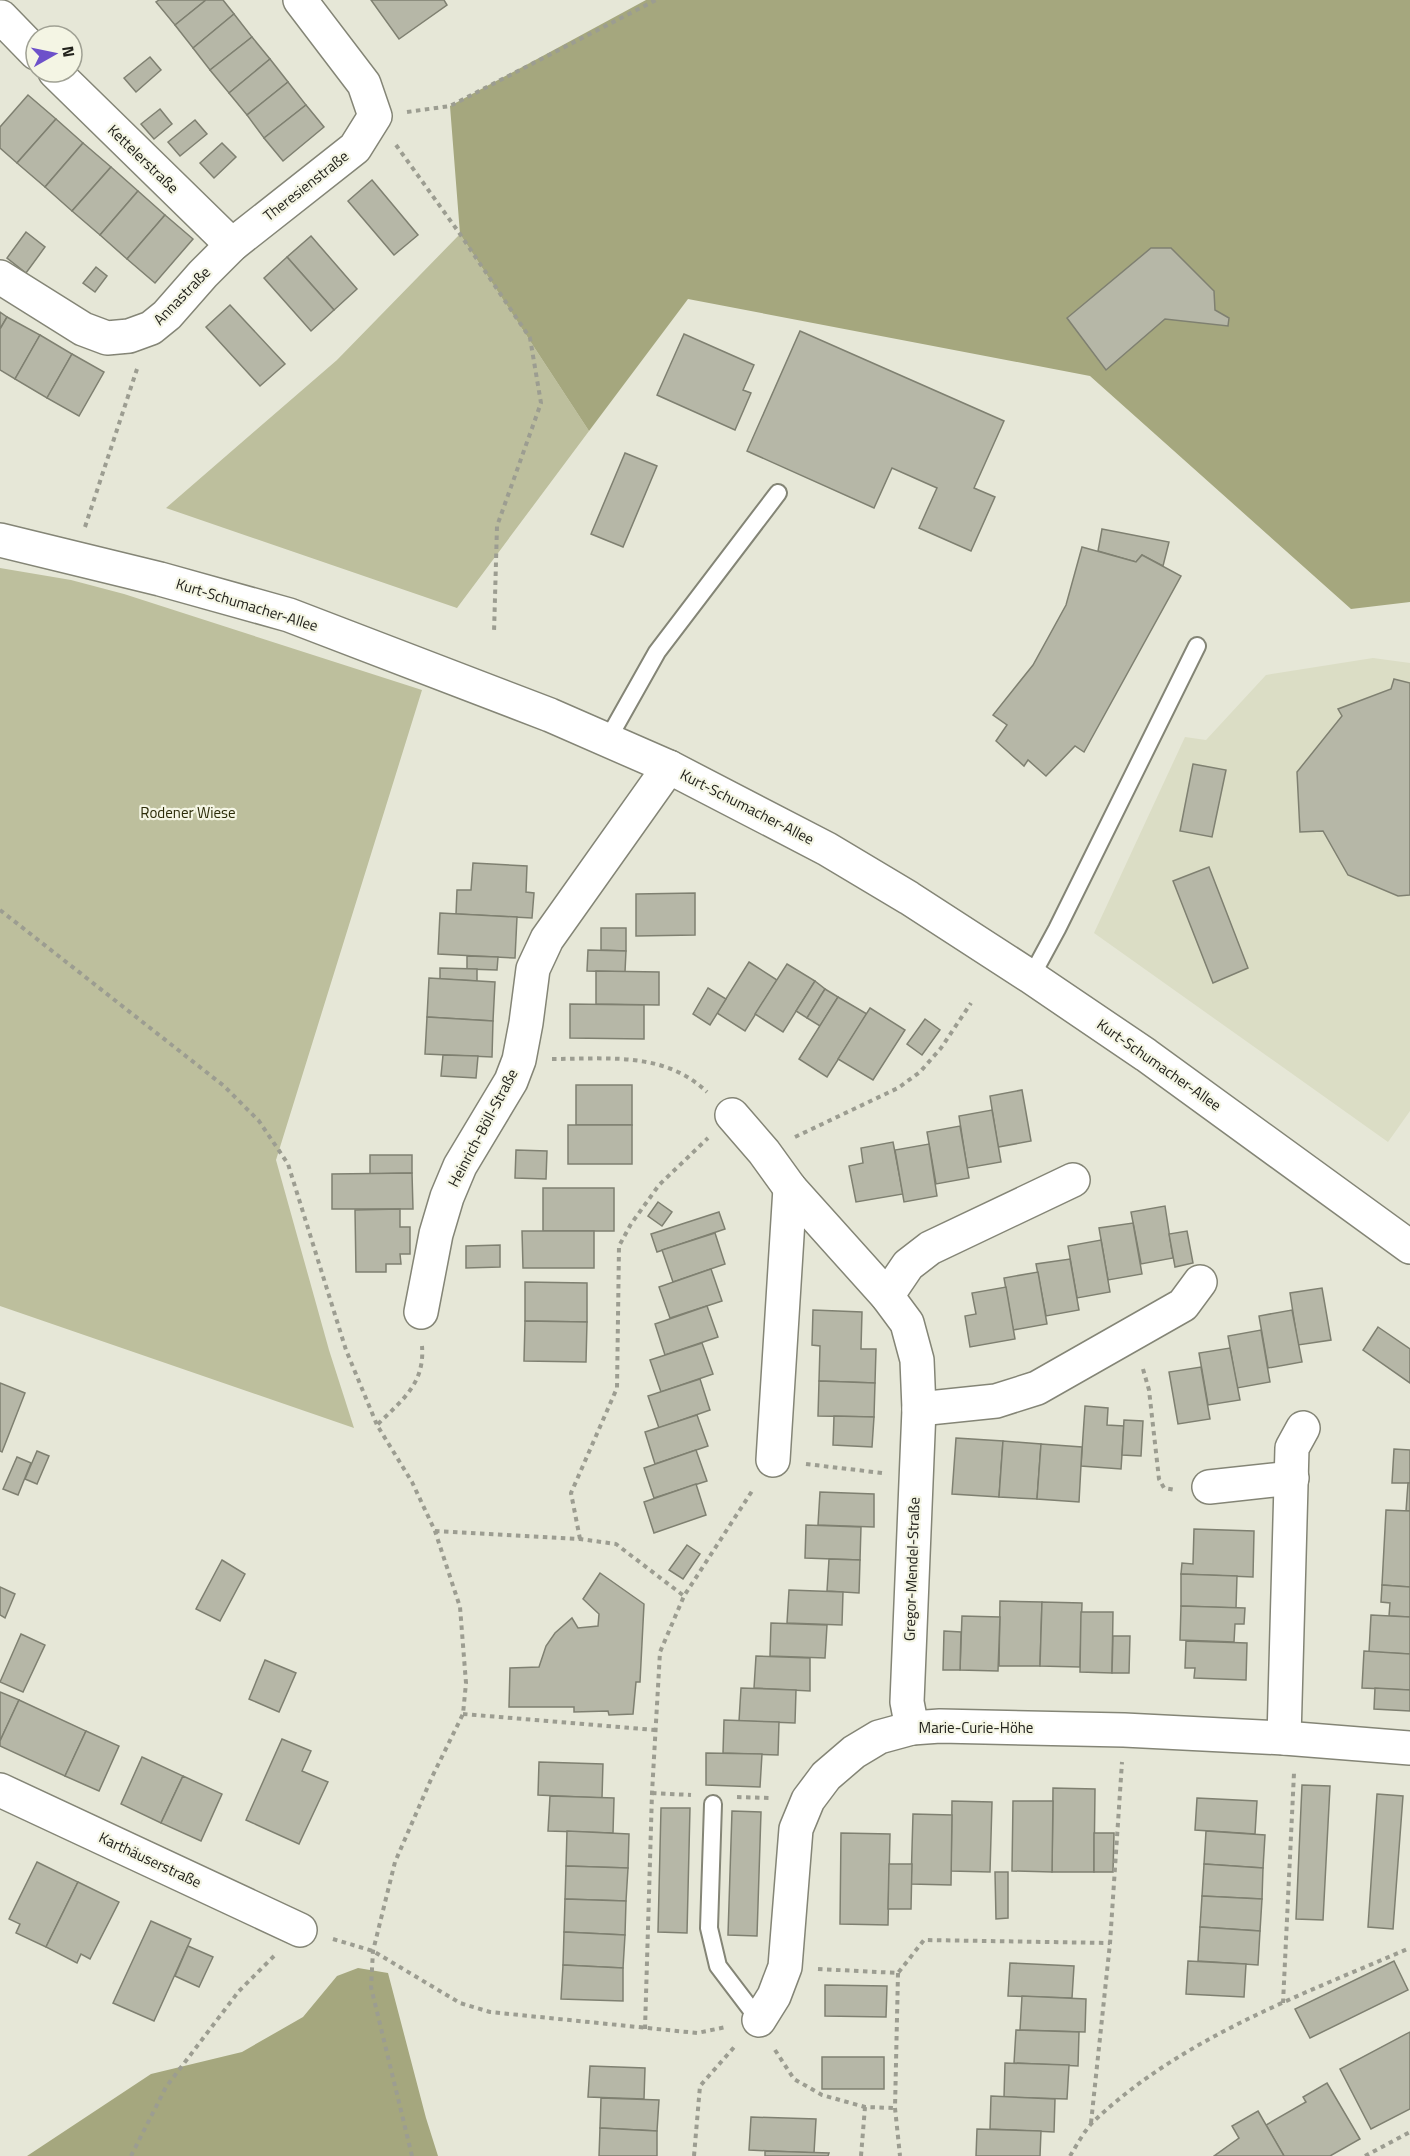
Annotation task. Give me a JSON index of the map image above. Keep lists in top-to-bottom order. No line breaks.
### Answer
{"streets":{"street":["Kettelerstraße","Theresienstraße","Annastraße","Kurt-Schumacher-Allee","Heinrich-Böll-Straße","Gregor-Mendel-Straße","Marie-Curie-Höhe","Karthäuserstraße"]},"crossings":[["Kettelerstraße","Theresienstraße"],["Kettelerstraße","Annastraße"],["Theresienstraße","Annastraße"],["Kurt-Schumacher-Allee","Heinrich-Böll-Straße"],["Gregor-Mendel-Straße","Marie-Curie-Höhe"]],"parks":["Rodener Wiese"],"north":"right"}
